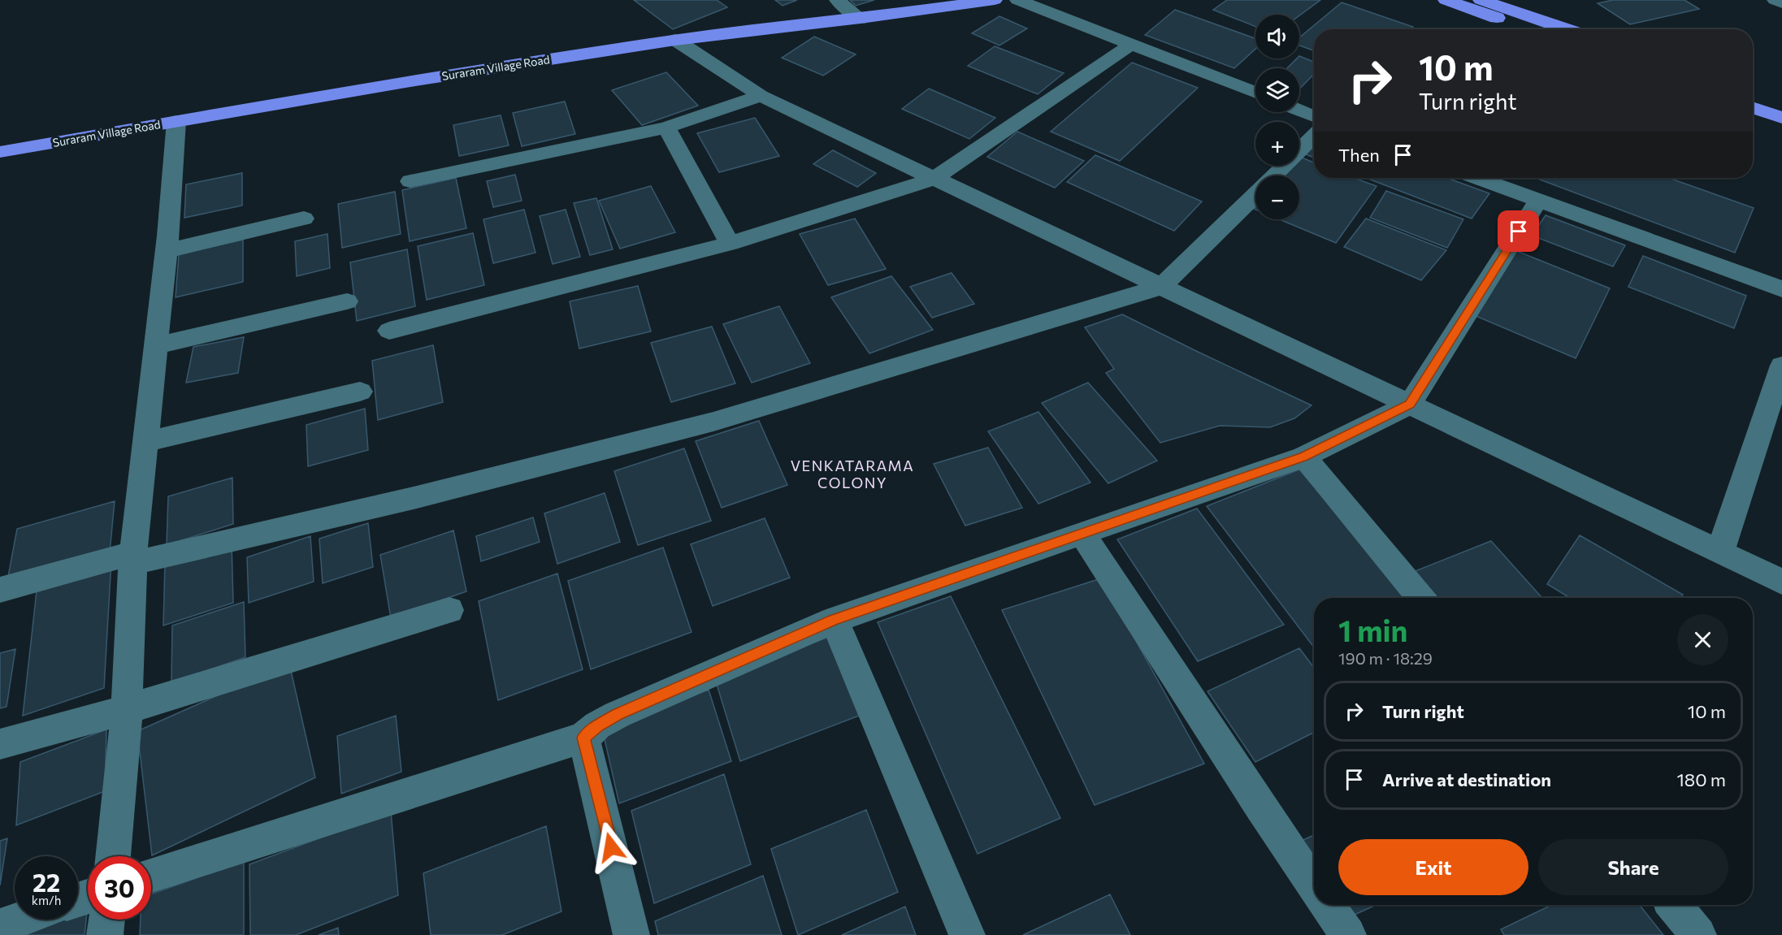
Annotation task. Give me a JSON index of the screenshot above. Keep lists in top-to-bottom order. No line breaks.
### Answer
{"streets":{"main road":["Suraram Village Road"]},"districts":["VENKATARAMA COLONY"],"page":{"map_buttons":["+","−"],"turn":["10 m","Turn right"],"then":"Then","heading":["1 min","190 m · 18:29"],"list":[{"name":"Turn right","value":"10 m"},{"name":"Arrive at destination","value":"180 m"}],"buttons":["Exit","Share"],"speed":"22 km/h","limit":"30"}}
